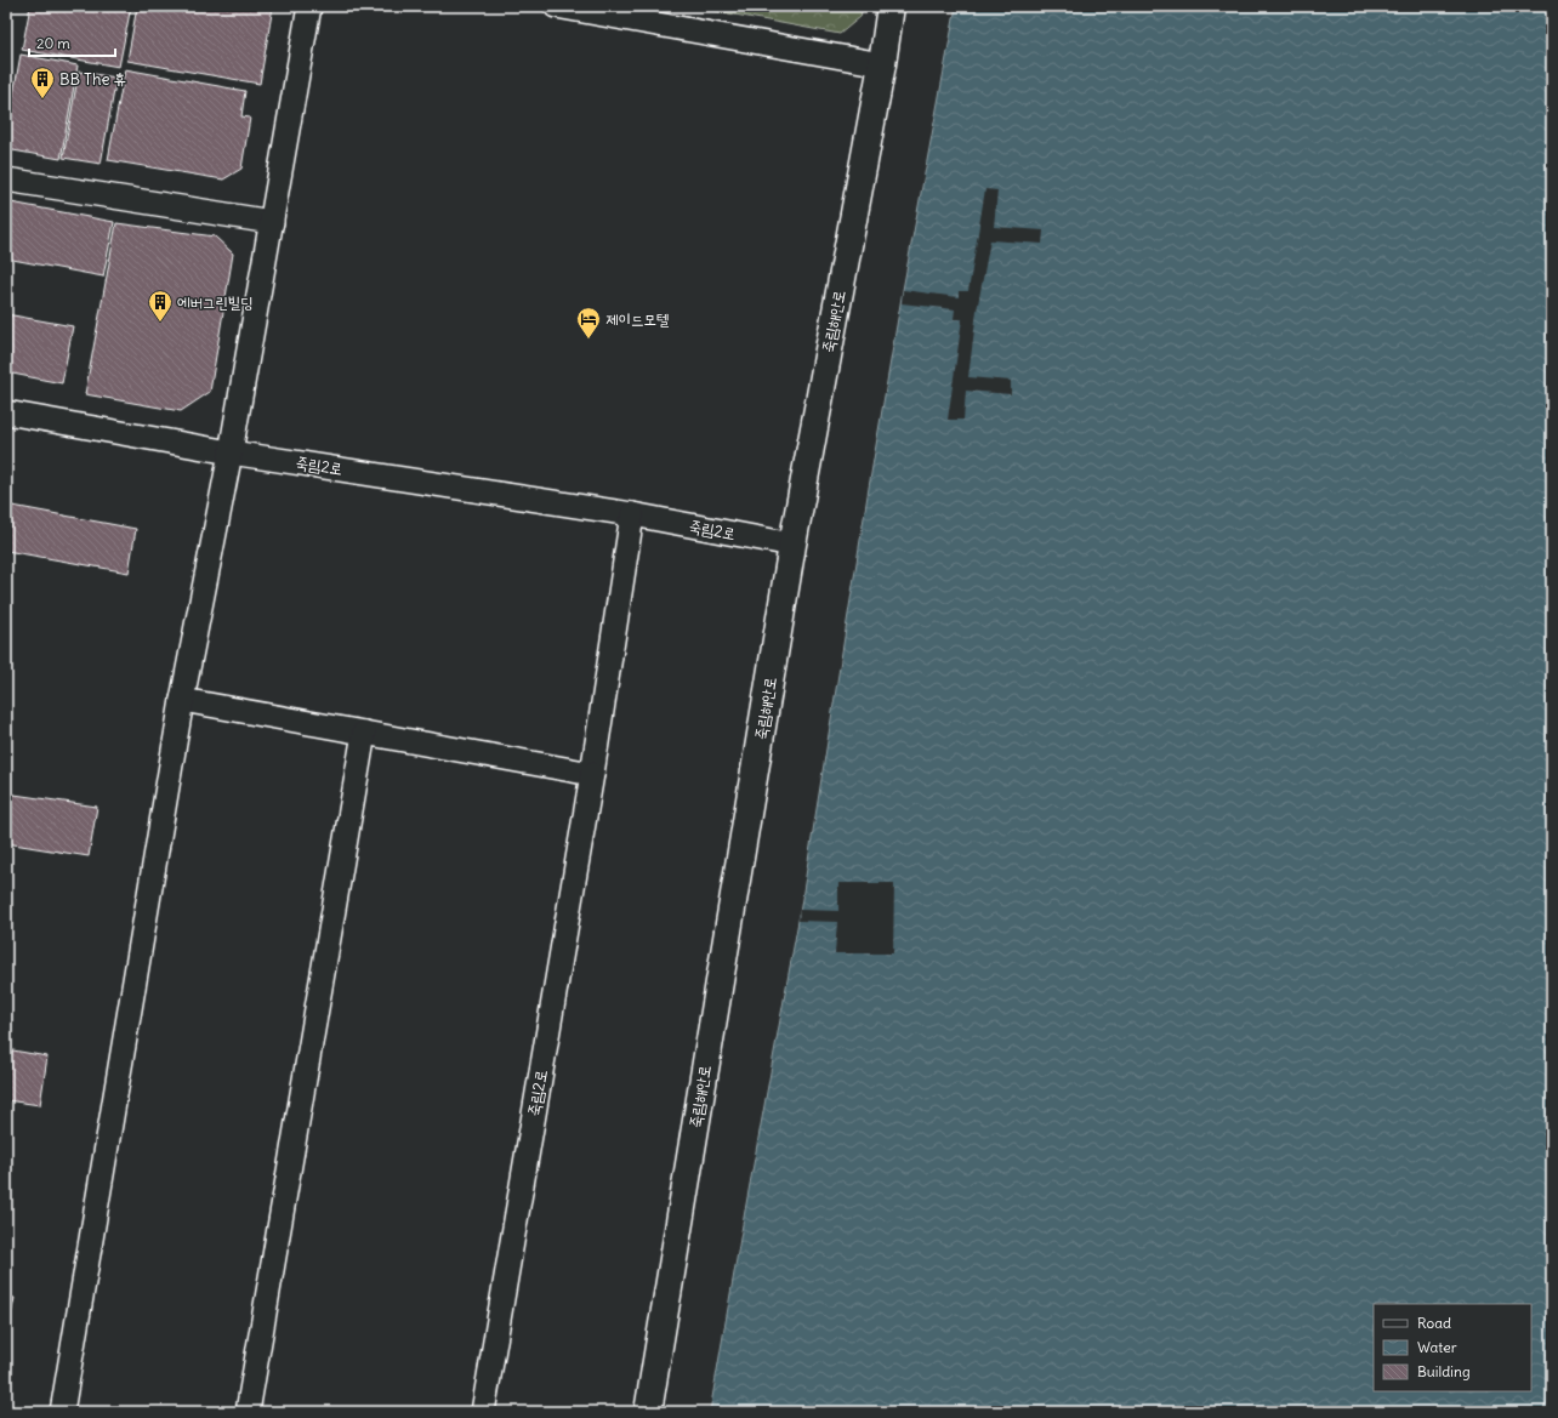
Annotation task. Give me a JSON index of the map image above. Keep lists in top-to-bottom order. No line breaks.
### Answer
{"streets":{"street":["죽림해안로","죽림2로"]},"crossings":[["죽림해안로","죽림2로"]],"places":{"building":["BB The 휴","에버그린빌딩"],"hotel":["제이드모텔"]},"legend":["Road","Water","Building"],"scale_bar":"20 m"}
